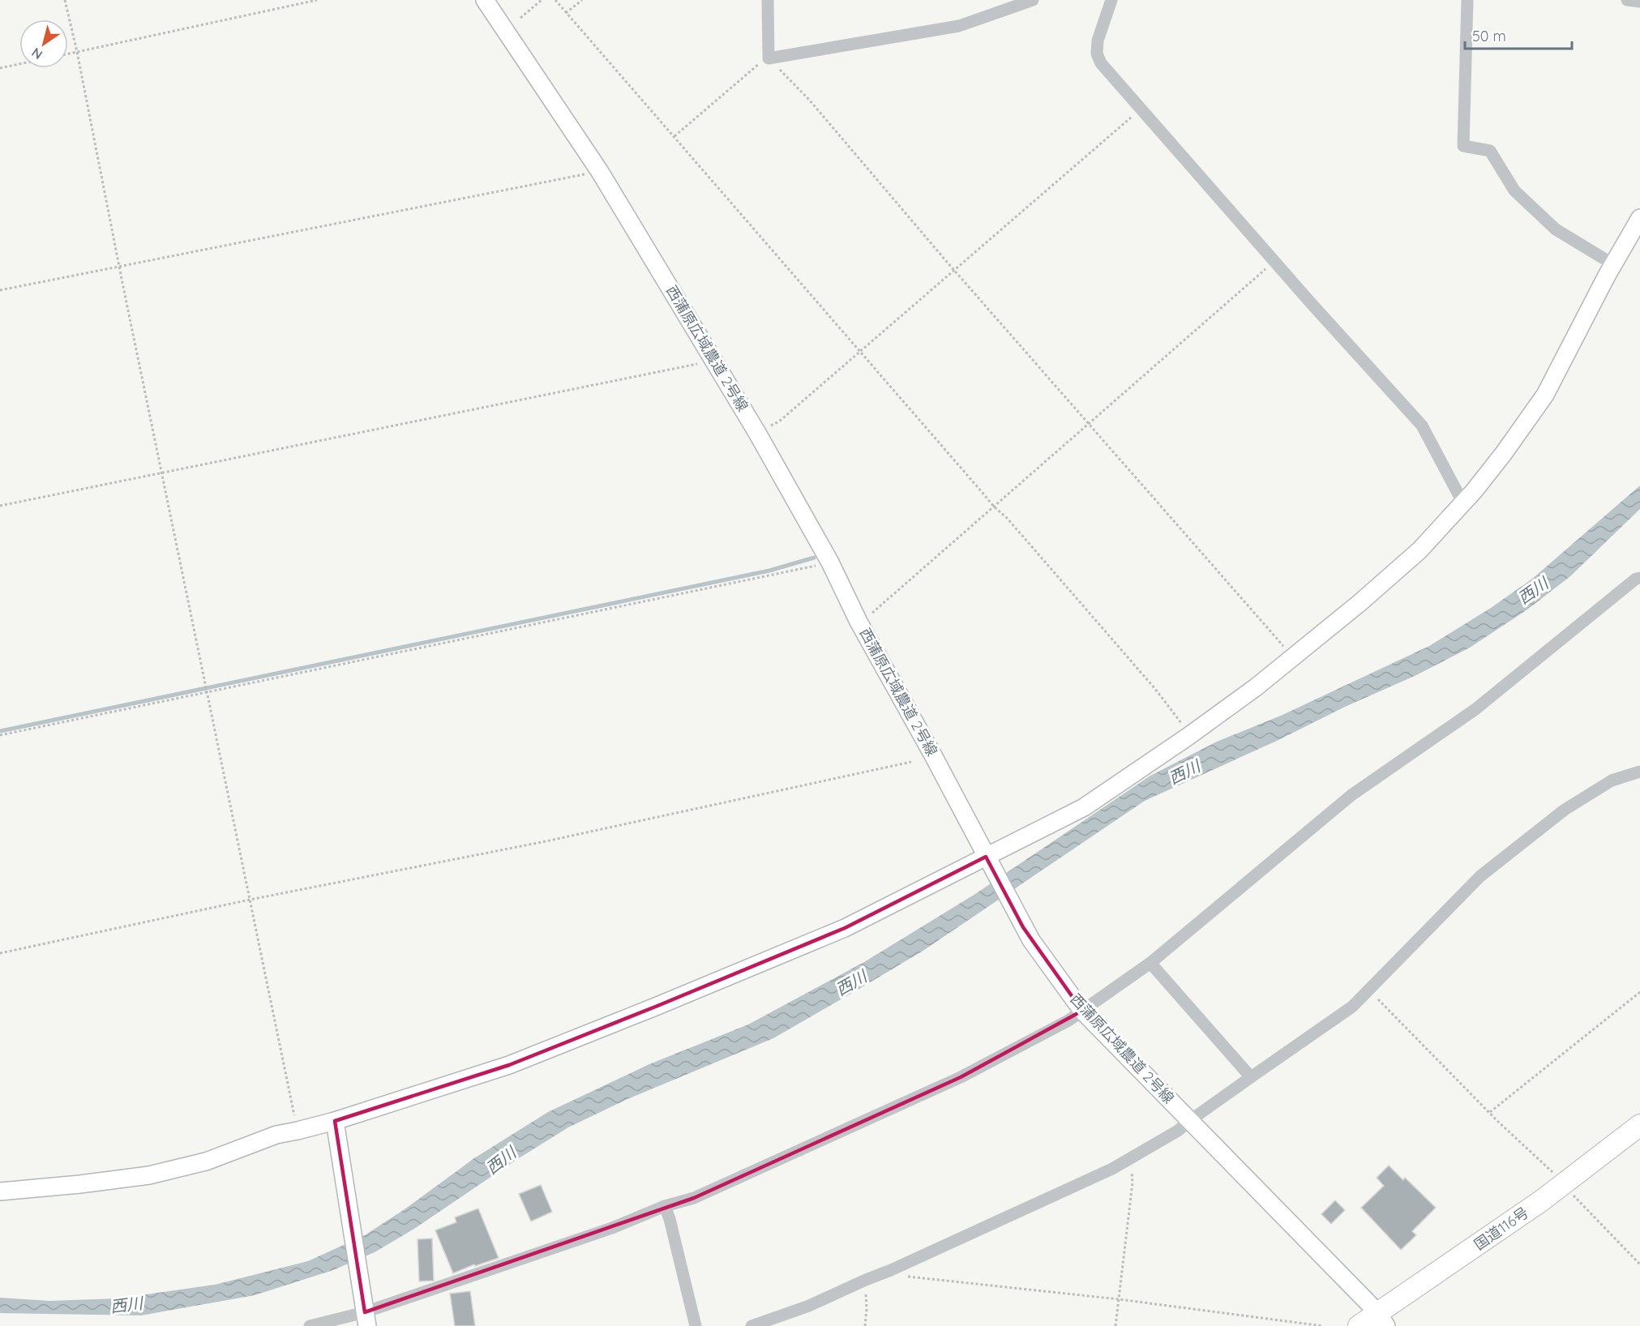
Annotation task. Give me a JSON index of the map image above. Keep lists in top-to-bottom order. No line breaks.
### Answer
{"streets":{"highway":["国道116号"],"street":["西蒲原広域農道 2号線"]},"crossings":[["西蒲原広域農道 2号線","国道116号"]],"water":["西川"],"scale_bar":"50 m","north":"bottom left"}
